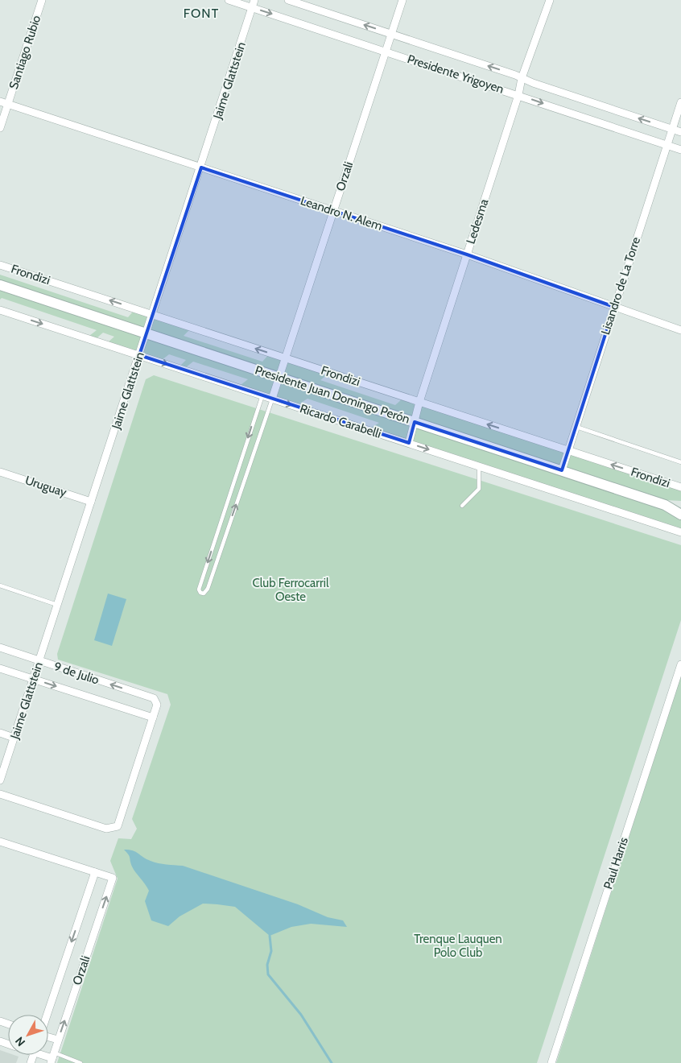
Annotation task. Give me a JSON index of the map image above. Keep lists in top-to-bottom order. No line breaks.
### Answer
{"streets":{"main road":["Presidente Juan Domingo Perón"],"street":["Santiago Rubio","Presidente Yrigoyen","Jaime Glattstein","Orzali","Leandro N. Alem","Ledesma","Frondizi","Lisandro de La Torre","Ricardo Carabelli","Uruguay","9 de Julio","Paul Harris"]},"crossings":[["Santiago Rubio","Leandro N. Alem"],["Presidente Yrigoyen","Jaime Glattstein"],["Presidente Yrigoyen","Orzali"],["Presidente Yrigoyen","Ledesma"],["Presidente Yrigoyen","Lisandro de La Torre"],["Jaime Glattstein","Leandro N. Alem"],["Jaime Glattstein","Frondizi"],["Jaime Glattstein","Presidente Juan Domingo Perón"],["Jaime Glattstein","Ricardo Carabelli"],["Jaime Glattstein","Uruguay"],["Jaime Glattstein","9 de Julio"],["Orzali","Leandro N. Alem"],["Orzali","Frondizi"],["Orzali","Presidente Juan Domingo Perón"],["Orzali","Ricardo Carabelli"],["Leandro N. Alem","Ledesma"],["Leandro N. Alem","Lisandro de La Torre"],["Ledesma","Frondizi"],["Ledesma","Presidente Juan Domingo Perón"],["Ledesma","Ricardo Carabelli"],["Frondizi","Lisandro de La Torre"],["Lisandro de La Torre","Presidente Juan Domingo Perón"]],"one_way":["Frondizi","Ricardo Carabelli"],"districts":["FONT"],"parks":["Club Ferrocarril Oeste","Trenque Lauquen Polo Club"],"north":"bottom left"}
